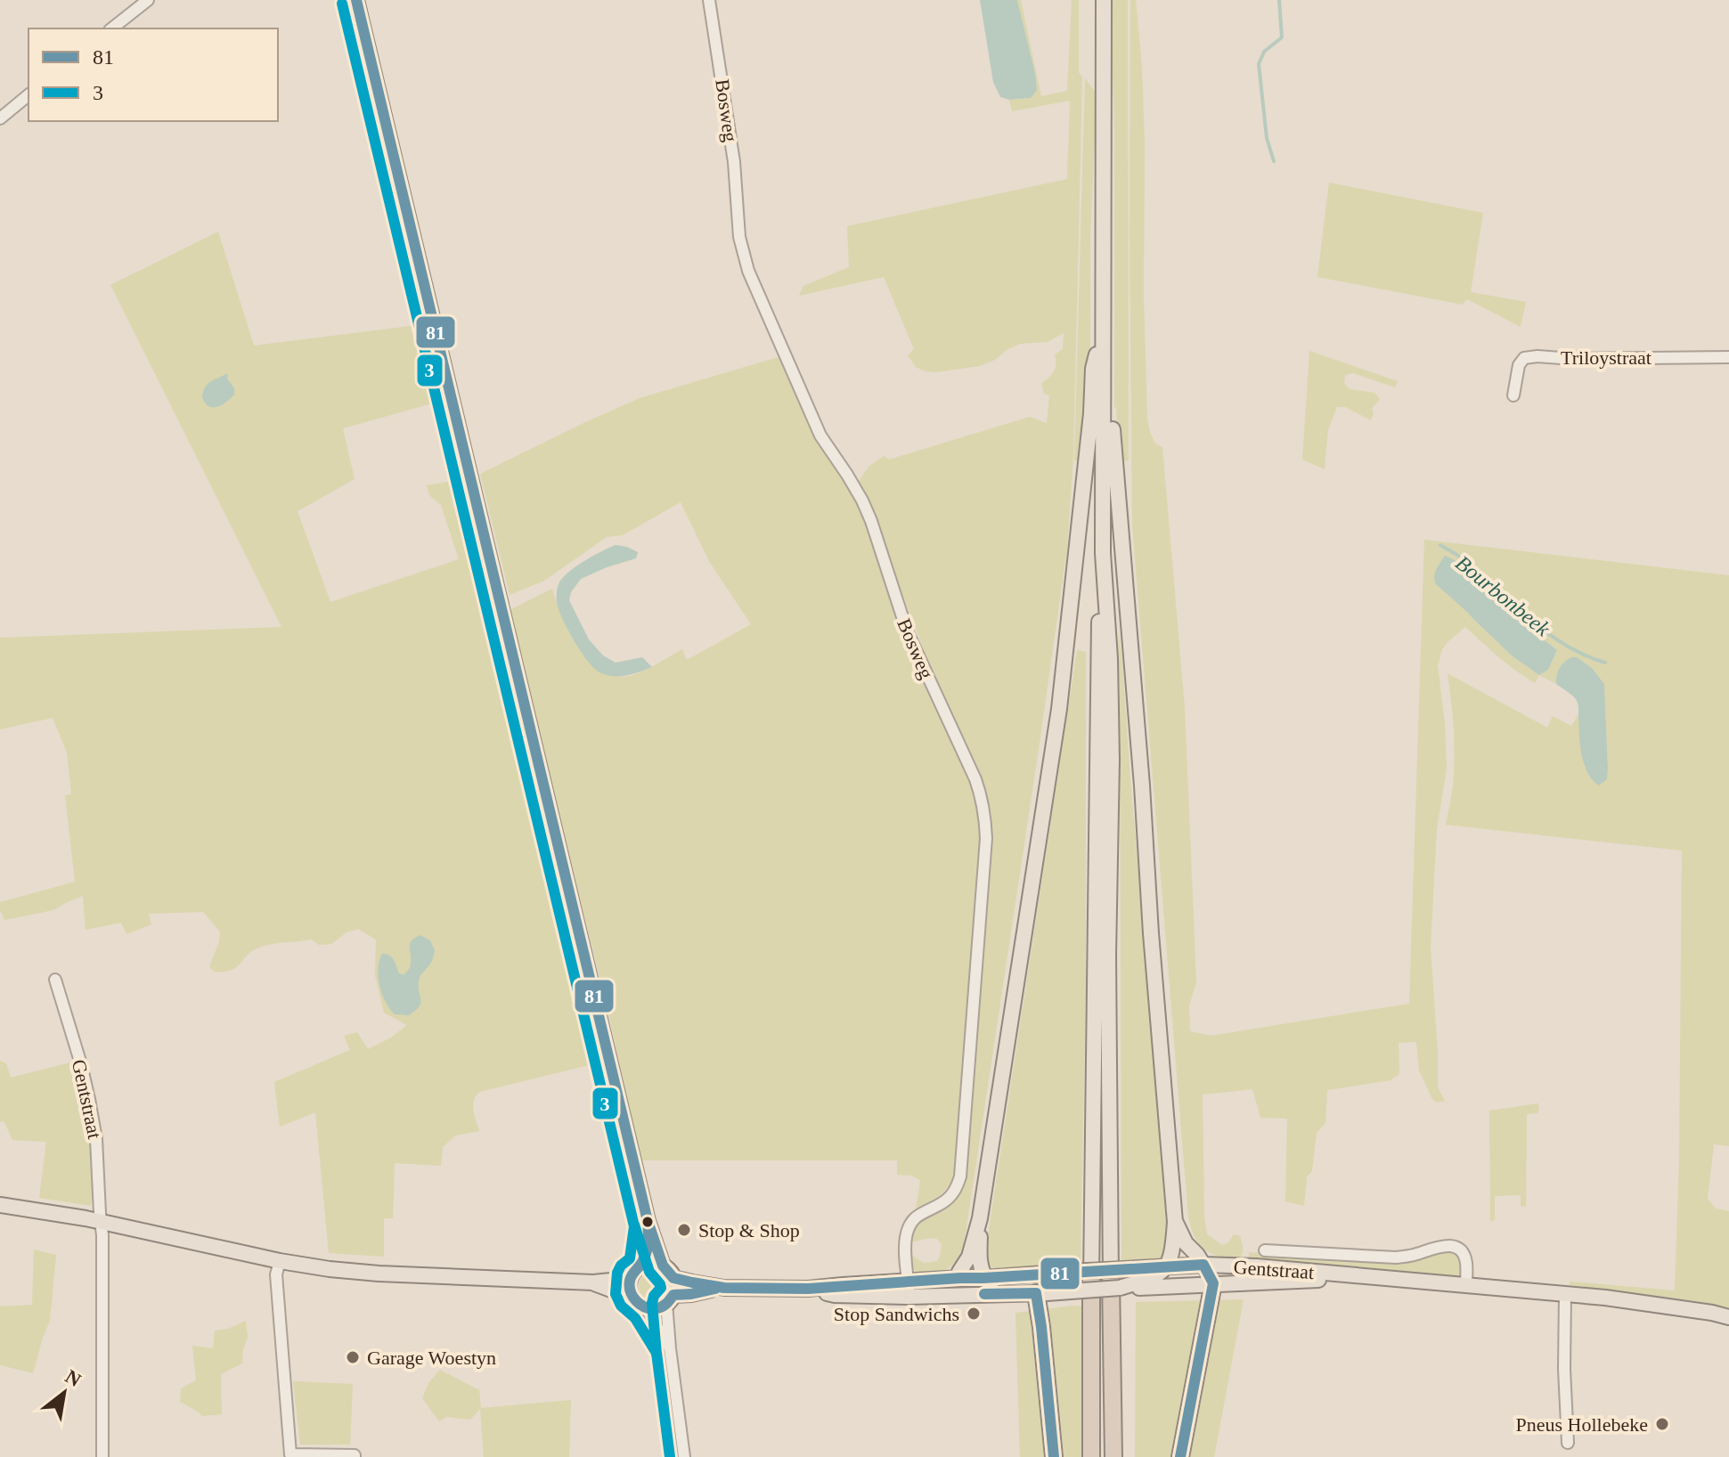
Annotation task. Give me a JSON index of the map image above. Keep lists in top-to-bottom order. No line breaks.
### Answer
{"streets":{"main road":["Gentstraat"],"street":["Bosweg","Triloystraat"]},"crossings":[["Bosweg","Gentstraat"]],"water":["Bourbonbeek"],"places":["Stop & Shop","Stop Sandwichs","Garage Woestyn","Pneus Hollebeke"],"lines":["transit line 81","transit line 3"],"legend":["81","3"],"north":"top right"}
